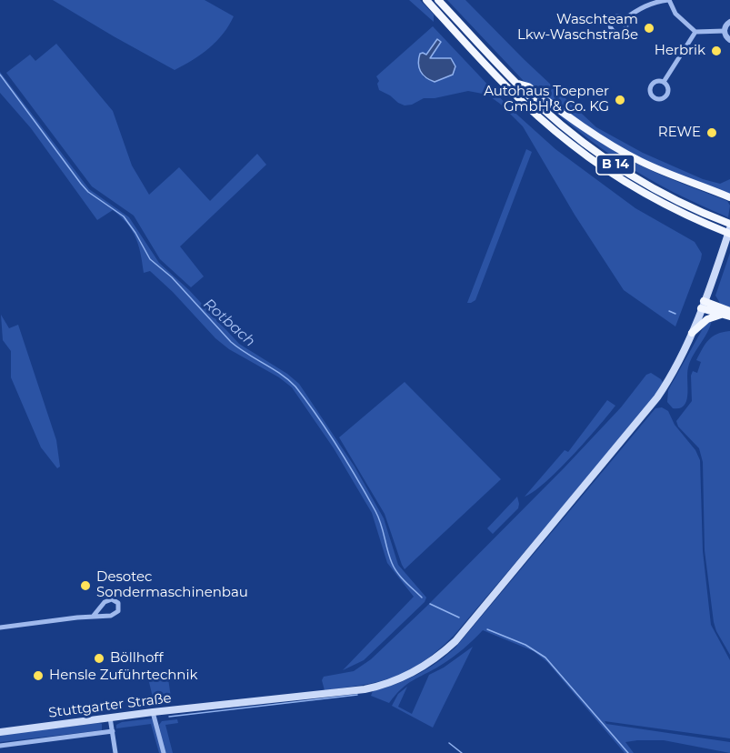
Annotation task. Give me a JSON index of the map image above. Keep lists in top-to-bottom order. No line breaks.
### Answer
{"streets":{"highway":["B 14"],"main road":["Stuttgarter Straße"]},"water":["Rotbach"],"places":["Waschteam Lkw-Waschstraße","Herbrik","Autohaus Toepner GmbH & Co. KG","REWE","Desotec Sondermaschinenbau","Böllhoff","Hensle Zuführtechnik"]}
